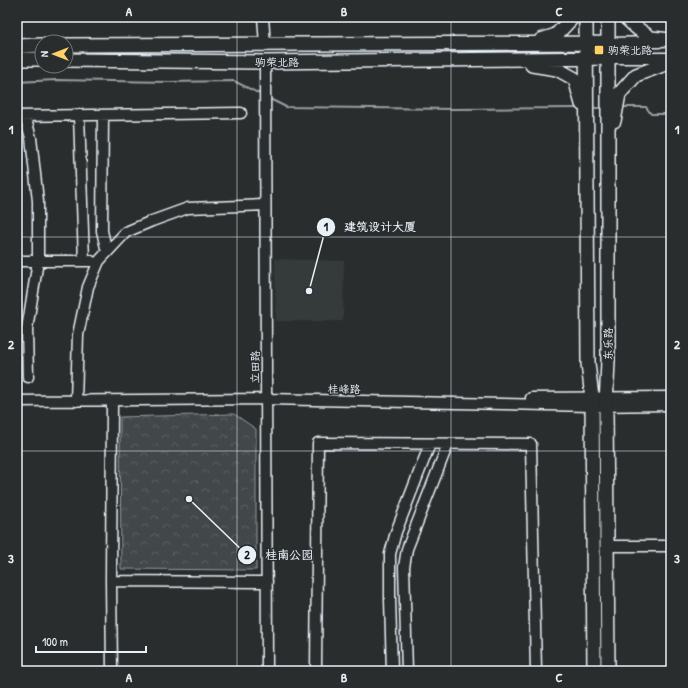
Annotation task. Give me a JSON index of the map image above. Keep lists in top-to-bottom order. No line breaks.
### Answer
{"streets":{"main road":["驹荣北路","东乐路"],"street":["立田路","桂峰路"]},"crossings":[["驹荣北路","东乐路"],["驹荣北路","立田路"],["东乐路","桂峰路"],["立田路","桂峰路"]],"places":{"transit":["驹荣北路"],"other":["建筑设计大厦","桂南公园"]},"scale_bar":"100 m","north":"left","grid":{"columns":["A","B","C"],"rows":["1","2","3"]}}
